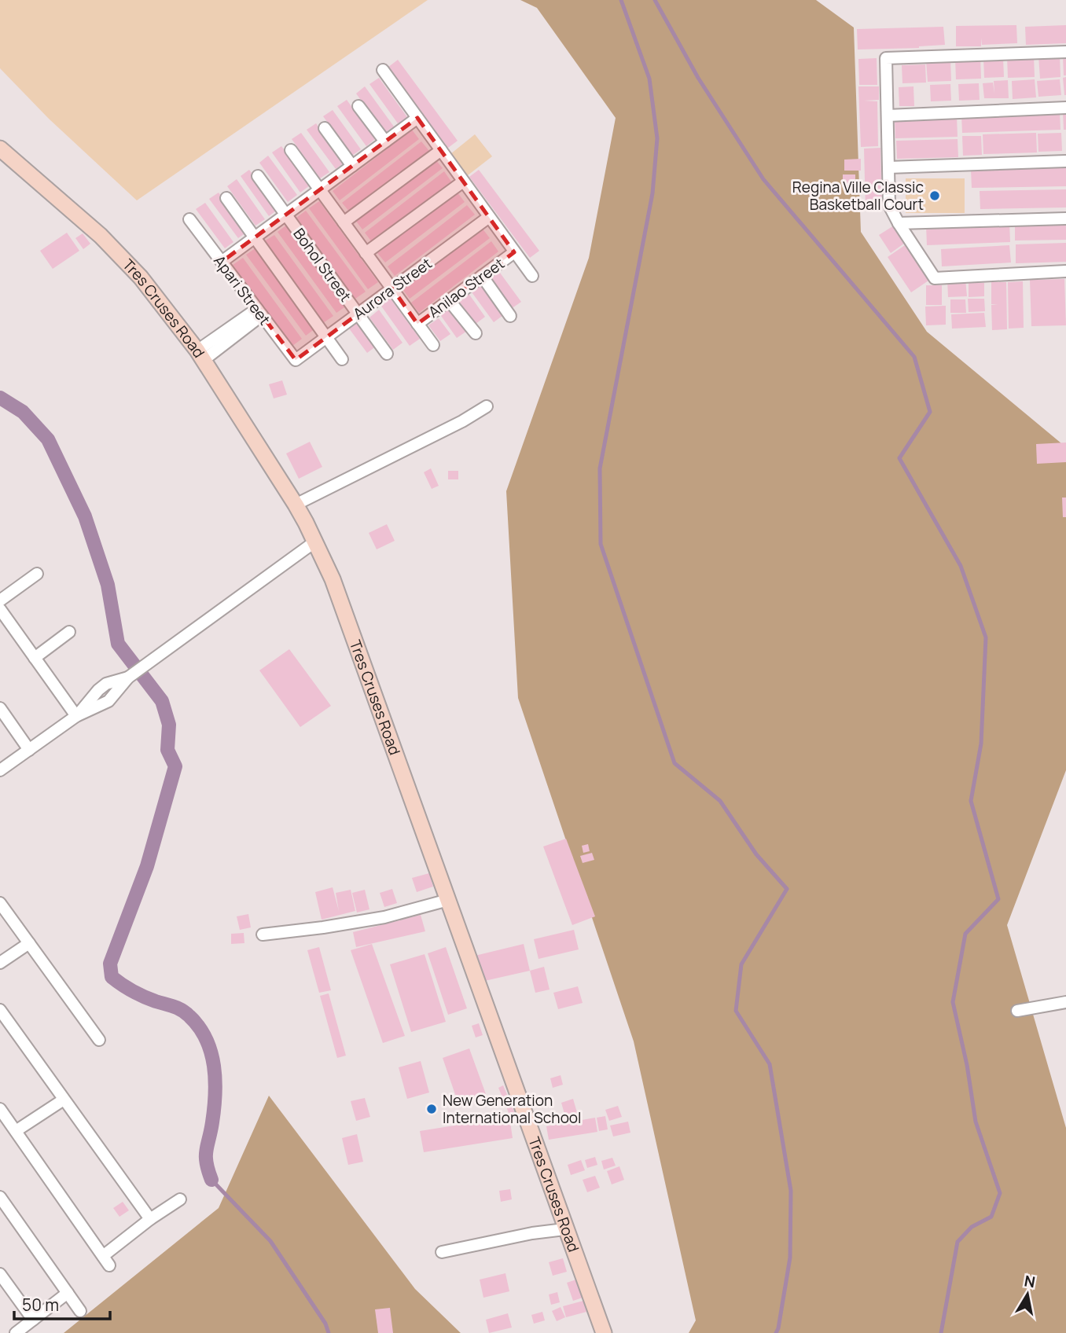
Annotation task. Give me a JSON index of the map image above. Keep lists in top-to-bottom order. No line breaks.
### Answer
{"streets":{"main road":["Tres Cruses Road"],"street":["Bohol Street","Anilao Street","Aurora Street","Apari Street"]},"crossings":[["Bohol Street","Aurora Street"],["Aurora Street","Apari Street"]],"places":["Regina Ville Classic Basketball Court","New Generation International School"],"scale_bar":"50 m","north":"top"}
